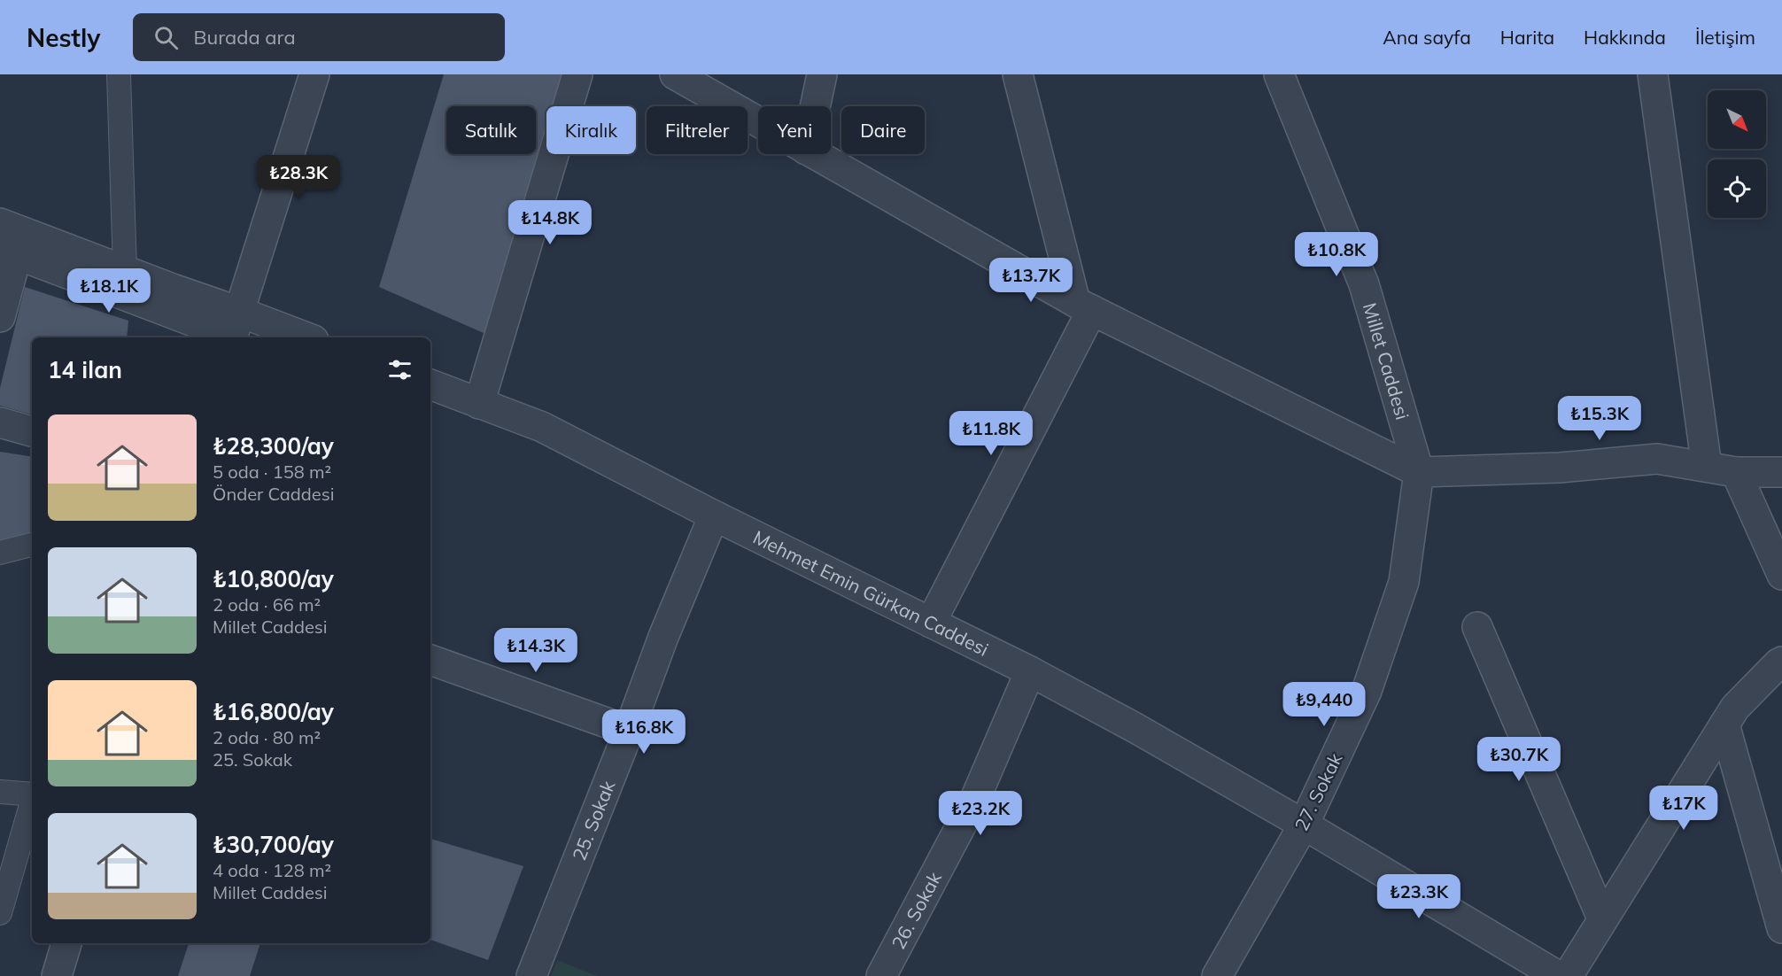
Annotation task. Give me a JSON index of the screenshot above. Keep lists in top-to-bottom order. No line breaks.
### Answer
{"streets":{"street":["Millet Caddesi","Mehmet Emin Gürkan Caddesi","27. Sokak","25. Sokak","26. Sokak"]},"crossings":[["Millet Caddesi","27. Sokak"],["Mehmet Emin Gürkan Caddesi","27. Sokak"],["Mehmet Emin Gürkan Caddesi","25. Sokak"],["Mehmet Emin Gürkan Caddesi","26. Sokak"]],"north":"bottom right","page":{"header":"Nestly","search":"Burada ara","nav":["Ana sayfa","Harita","Hakkında","İletişim"],"chip":["Satılık","Kiralık","Filtreler","Yeni","Daire"],"price":["₺28.3K","₺14.8K","₺10.8K","₺13.7K","₺18.1K","₺15.3K","₺11.8K","₺14.3K","₺9,440","₺16.8K","₺30.7K","₺17K","₺23.2K","₺23.3K"],"heading":"14 ilan","list":[{"name":"₺28,300/ay","note":"5 oda · 158 m² · Önder Caddesi"},{"name":"₺10,800/ay","note":"2 oda · 66 m² · Millet Caddesi"},{"name":"₺16,800/ay","note":"2 oda · 80 m² · 25. Sokak"},{"name":"₺30,700/ay","note":"4 oda · 128 m² · Millet Caddesi"}]}}
